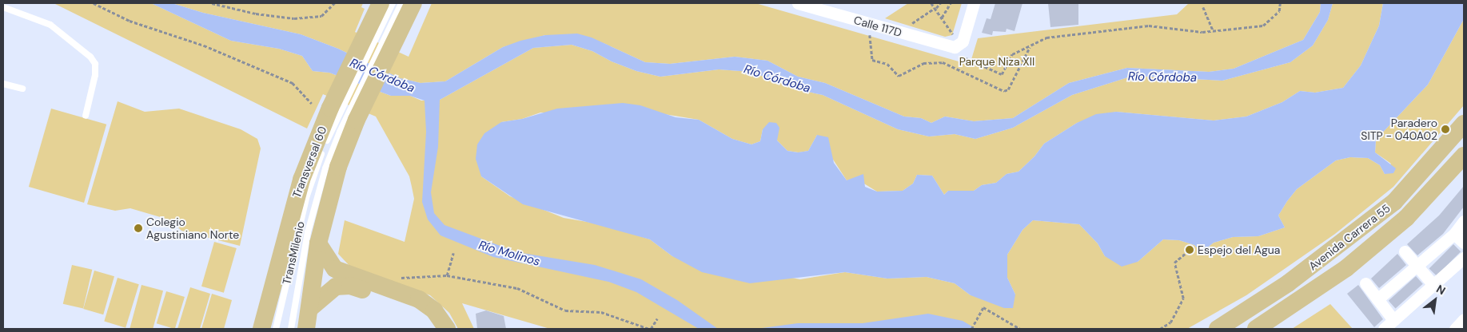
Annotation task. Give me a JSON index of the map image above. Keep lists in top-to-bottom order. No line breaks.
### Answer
{"streets":{"main road":["Transversal 60","Avenida Carrera 55"],"street":["Calle 117D"],"lane":["TransMilenio"]},"crossings":[["Transversal 60","TransMilenio"]],"water":["Río Córdoba","Río Molinos"],"parks":["Parque Niza XII"],"places":["Paradero SITP - 040A02","Colegio Agustiniano Norte","Espejo del Agua"],"north":"top right"}
